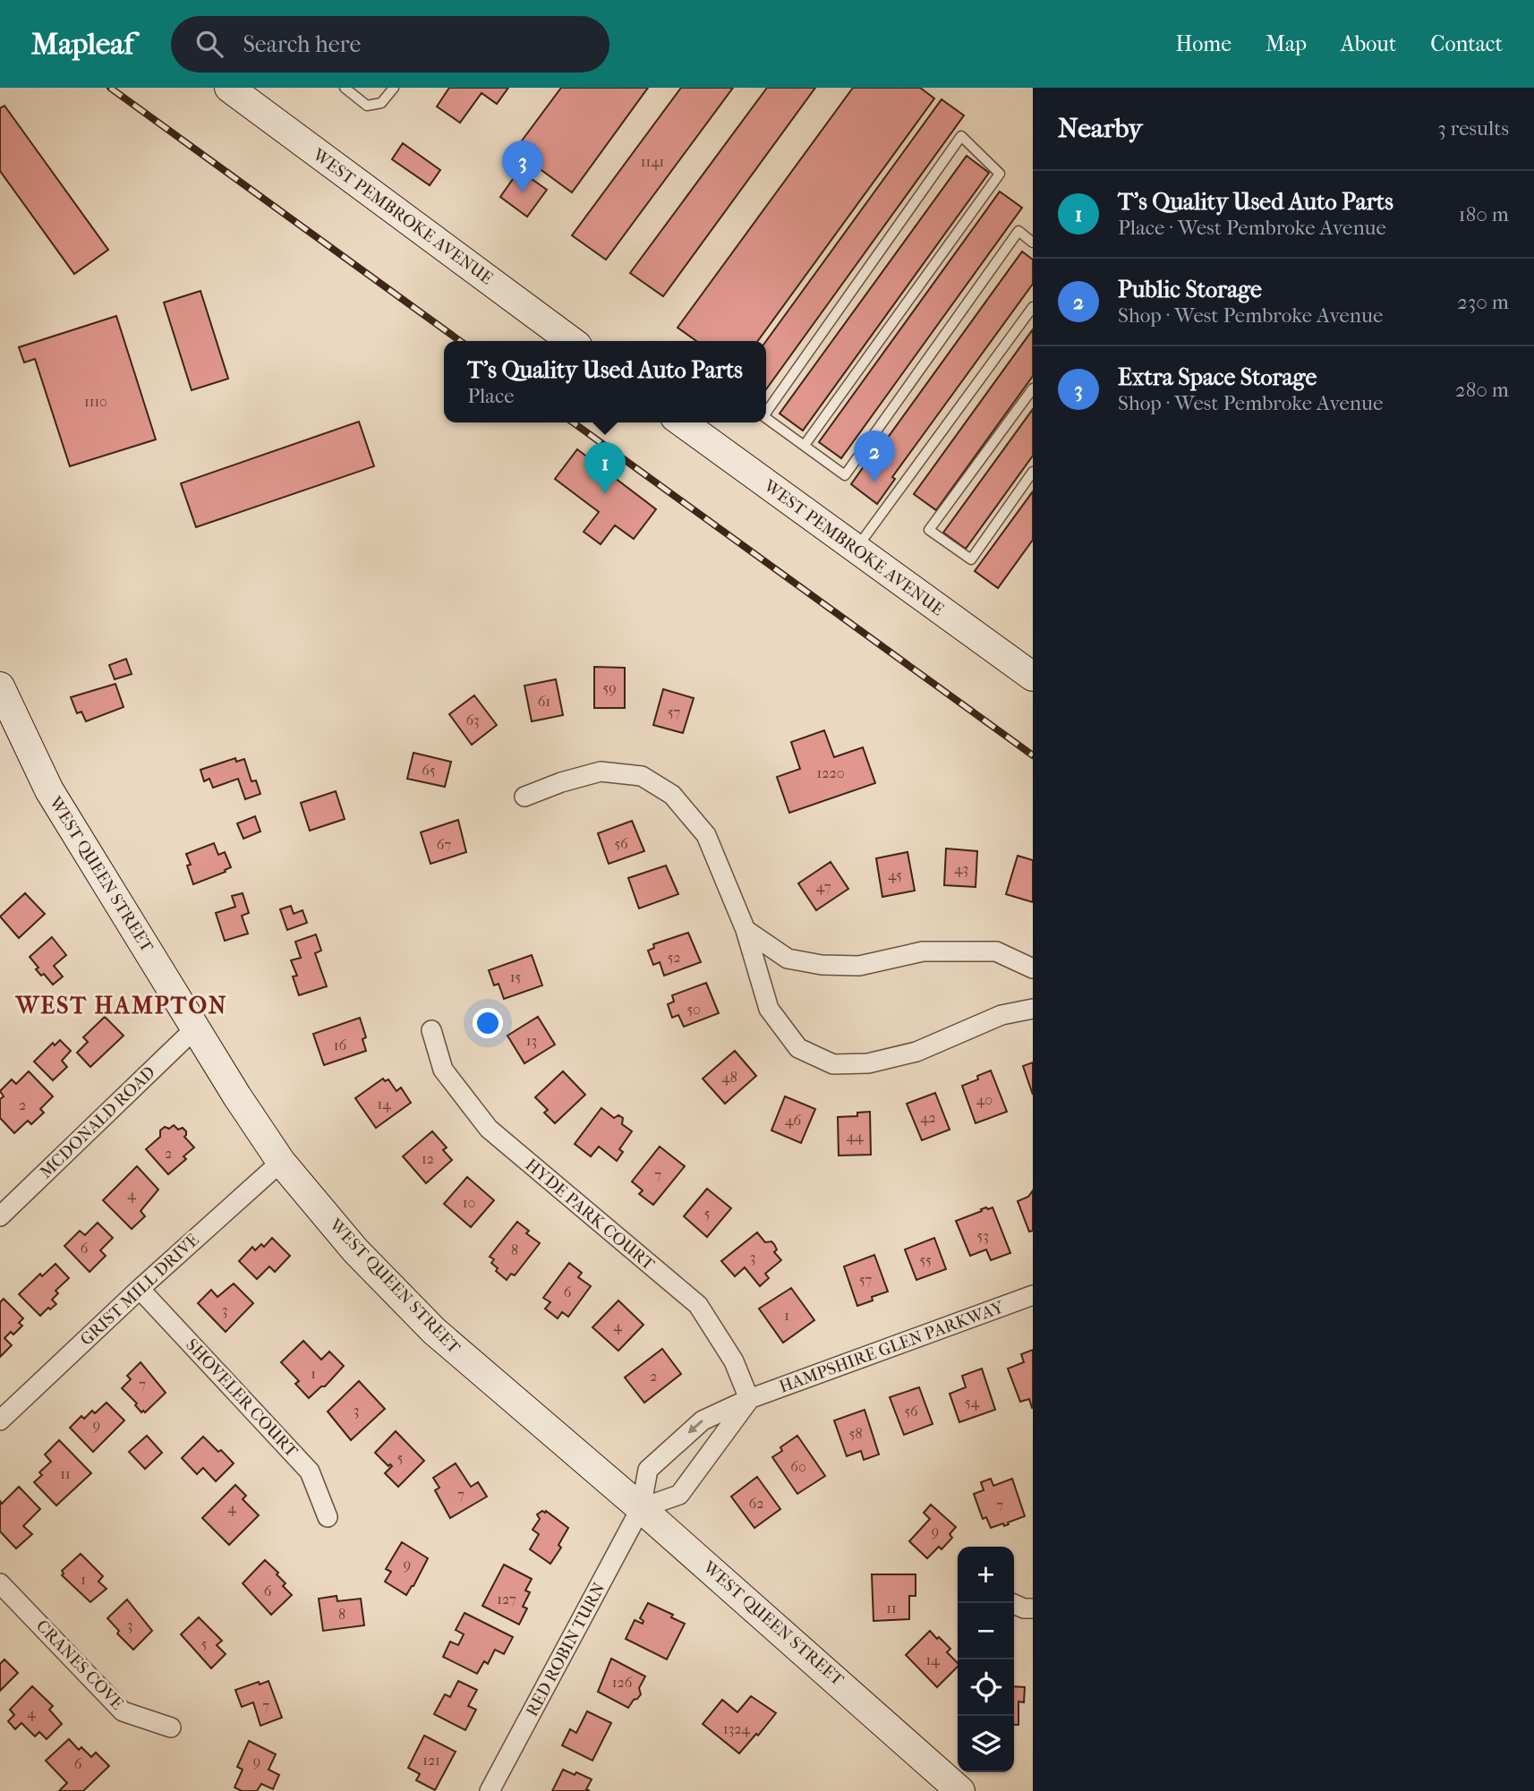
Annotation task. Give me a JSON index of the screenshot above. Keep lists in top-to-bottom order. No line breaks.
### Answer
{"streets":{"main road":["WEST PEMBROKE AVENUE","WEST QUEEN STREET"],"street":["MCDONALD ROAD","HYDE PARK COURT","GRIST MILL DRIVE","HAMPSHIRE GLEN PARKWAY","SHOVELER COURT","RED ROBIN TURN","CRANES COVE"]},"crossings":[["WEST QUEEN STREET","MCDONALD ROAD"],["WEST QUEEN STREET","GRIST MILL DRIVE"],["WEST QUEEN STREET","HAMPSHIRE GLEN PARKWAY"],["WEST QUEEN STREET","RED ROBIN TURN"],["HYDE PARK COURT","HAMPSHIRE GLEN PARKWAY"],["GRIST MILL DRIVE","SHOVELER COURT"],["HAMPSHIRE GLEN PARKWAY","RED ROBIN TURN"]],"districts":["WEST HAMPTON"],"house_numbers":["1141","1110","59","61","57","63","65","1220","56","67","43","45","47","52","15","50","13","16","48","40","14","2","42","46","44","2","12","7","4","10","5","53","6","8","3","55","57","6","3","1","4","1","2","7","54","3","56","9","58","5","60","11","7","62","7","4","9","9","1","6","127","11","8","3","5","14","126","7","4","1324","121","9","6"],"page":{"header":"Mapleaf","search":"Search here","nav":["Home","Map","About","Contact"],"heading":["Nearby","3 results"],"pins":["3","2","1"],"list":[{"mark":"1","name":"T's Quality Used Auto Parts","note":"Place · West Pembroke Avenue","value":"180 m"},{"mark":"2","name":"Public Storage","note":"Shop · West Pembroke Avenue","value":"230 m"},{"mark":"3","name":"Extra Space Storage","note":"Shop · West Pembroke Avenue","value":"280 m"}],"popup":["T's Quality Used Auto Parts","Place"],"map_buttons":["+","−"]}}
